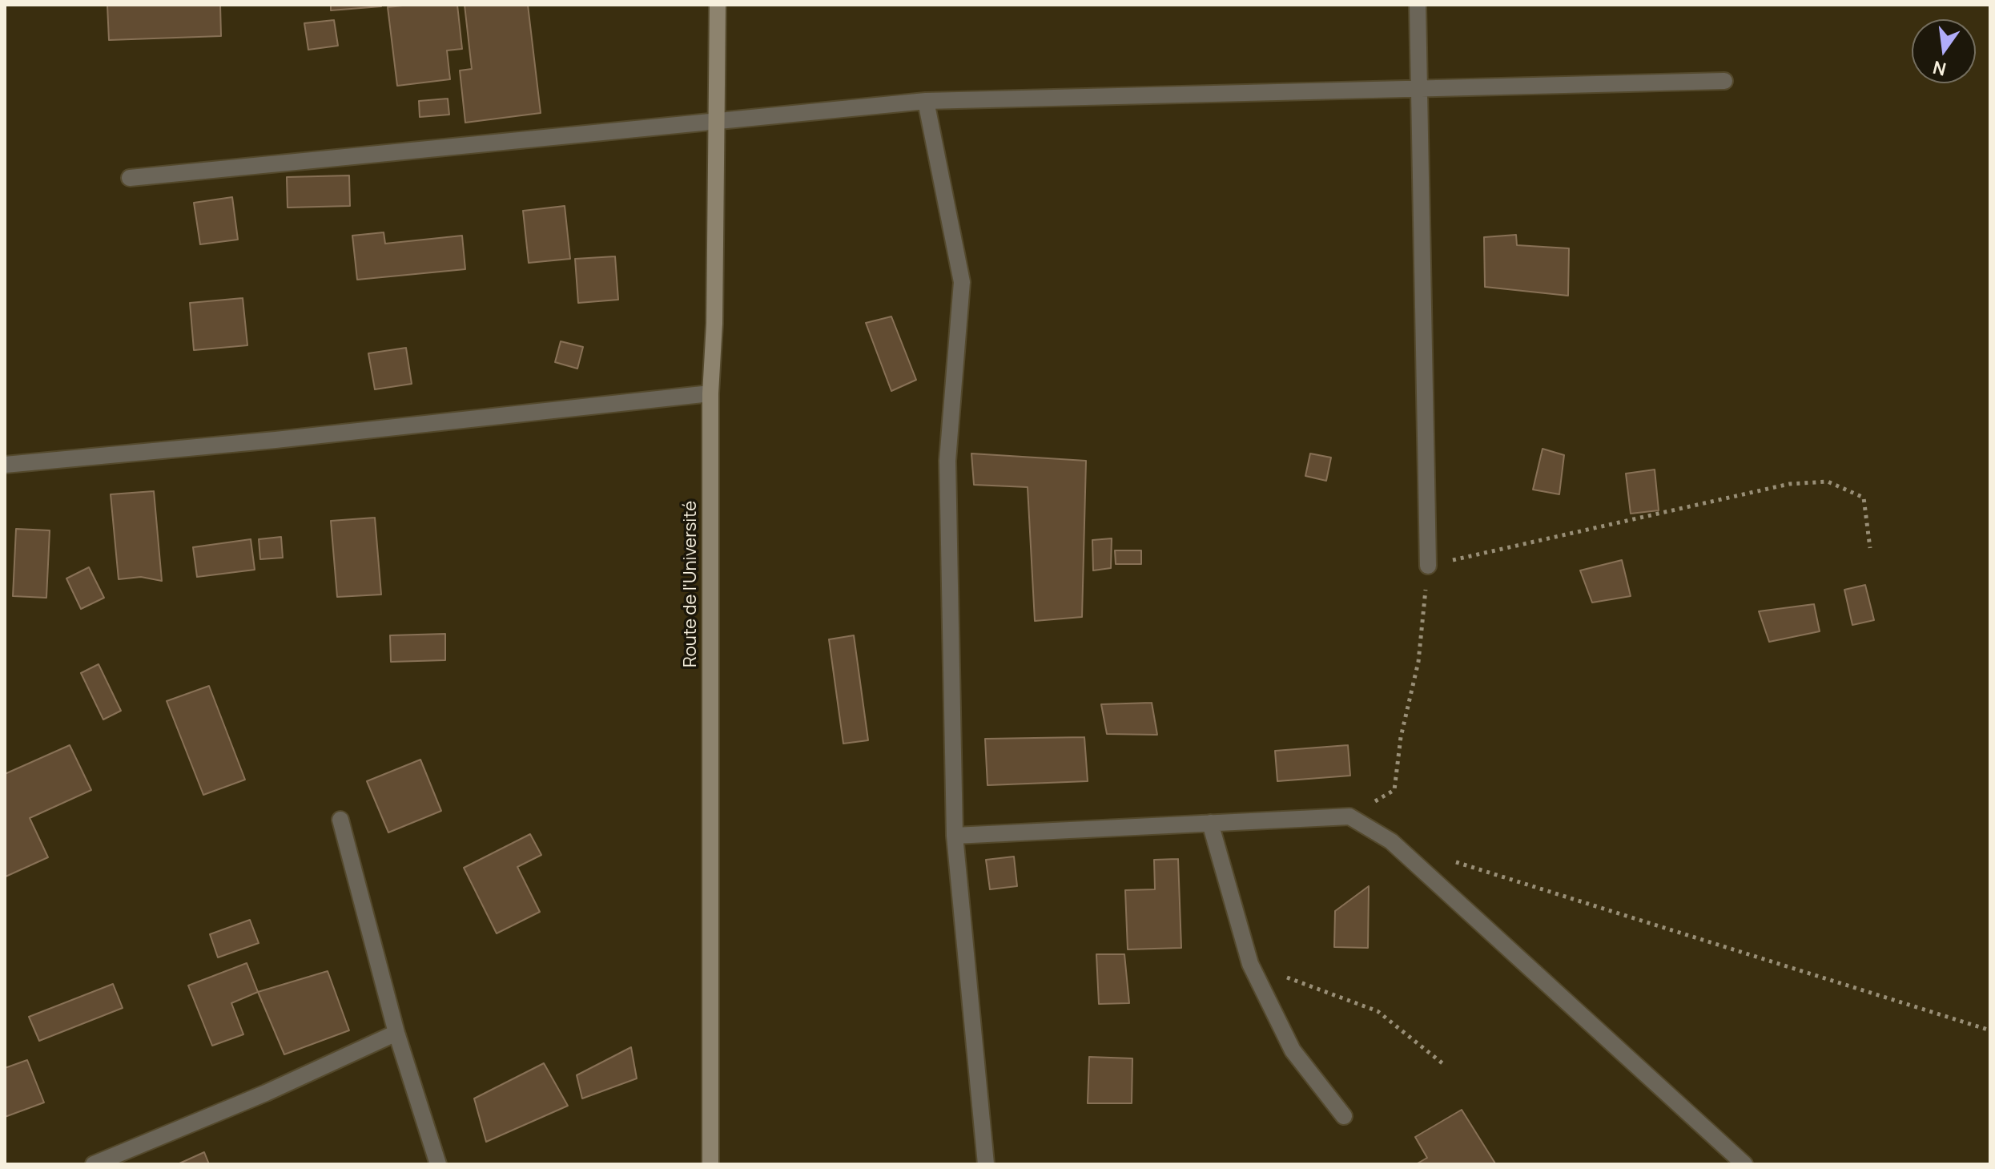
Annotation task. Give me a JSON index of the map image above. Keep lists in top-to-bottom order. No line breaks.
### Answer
{"streets":{"street":["Route de l'Université"]},"north":"bottom"}
